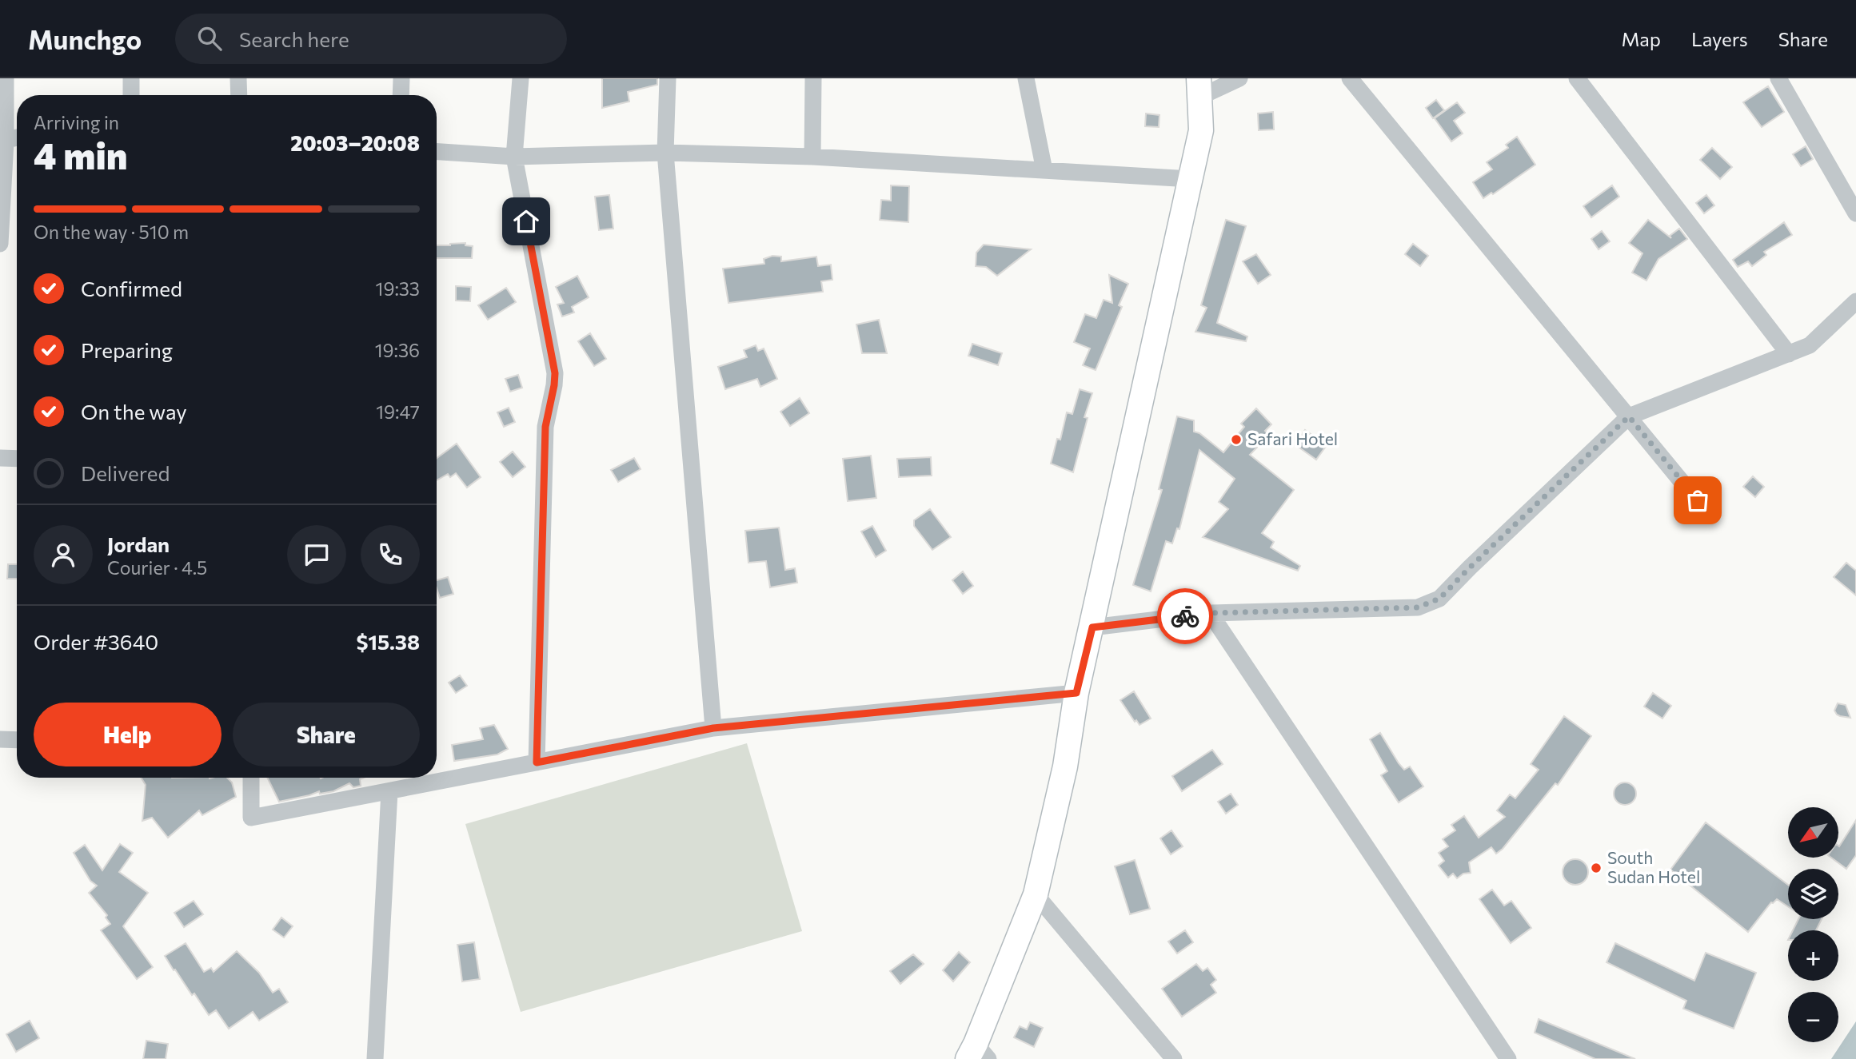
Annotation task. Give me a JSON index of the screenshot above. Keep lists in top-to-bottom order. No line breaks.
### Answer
{"places":["Safari Hotel","South Sudan Hotel"],"north":"bottom left","page":{"header":"Munchgo","search":"Search here","nav":["Map","Layers","Share"],"heading":["4 min","Arriving in","20:03–20:08"],"panel":["Jordan","Courier · 4.5","Order #3640","$15.38"],"bar":"On the way · 510 m","list":[["Confirmed","19:33"],["Preparing","19:36"],["On the way","19:47"],"Delivered"],"buttons":["Help","Share"],"map_buttons":["+","−"]}}
